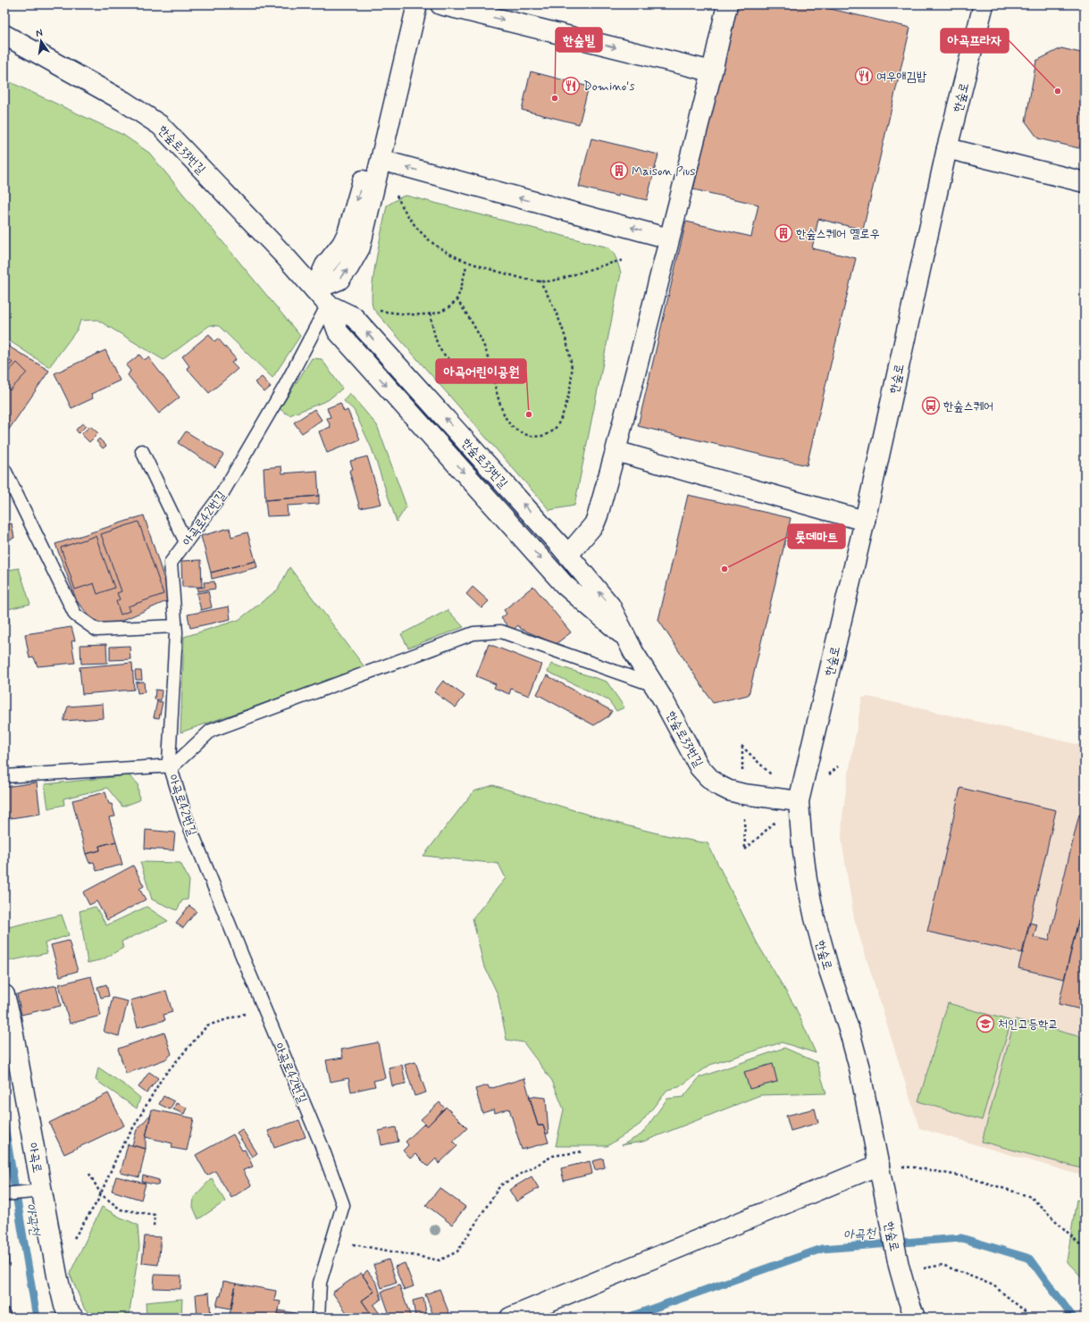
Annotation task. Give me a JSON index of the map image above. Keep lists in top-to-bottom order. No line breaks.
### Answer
{"streets":{"street":["한숲로","한숲로33번길","아곡로"],"lane":["아곡로42번길"]},"crossings":[["한숲로","한숲로33번길"],["한숲로33번길","아곡로42번길"]],"water":["아곡천"],"places":{"restaurant":["여우애김밥","Domino's"],"other":["아곡프라자","한숲빌","아곡어린이공원","롯데마트"],"building":["Maison Pius","한숲스퀘어 옐로우"],"bus stop":["한숲스퀘어"],"school or university":["처인고등학교"]},"north":"top"}
